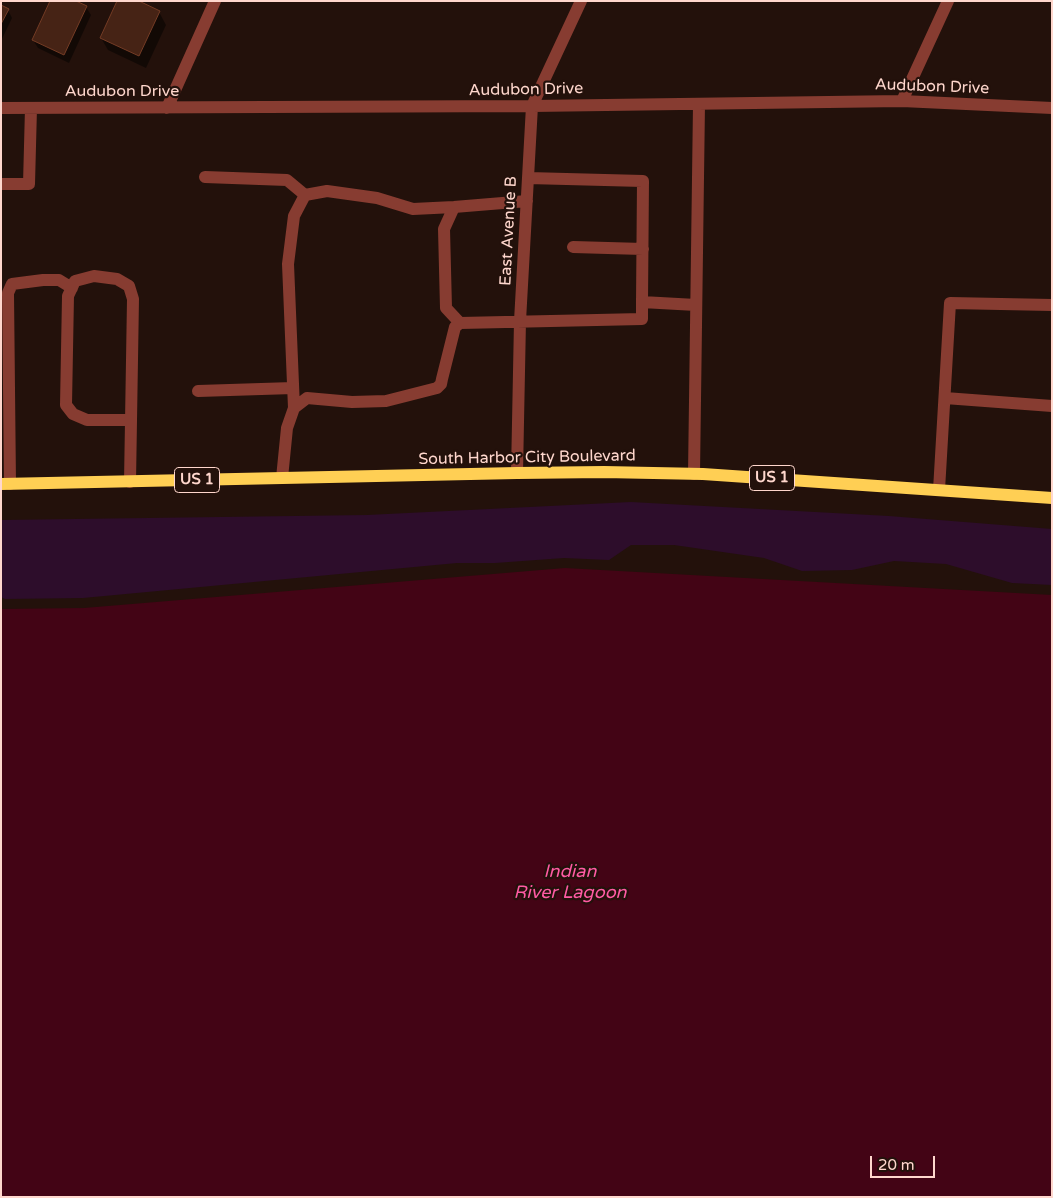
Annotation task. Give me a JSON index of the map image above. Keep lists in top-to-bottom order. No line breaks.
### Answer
{"streets":{"main road":["South Harbor City Boulevard","US 1"],"street":["Audubon Drive","East Avenue B"]},"crossings":[["Audubon Drive","East Avenue B"],["East Avenue B","South Harbor City Boulevard"]],"water":["Indian River Lagoon"],"scale_bar":"20 m"}
